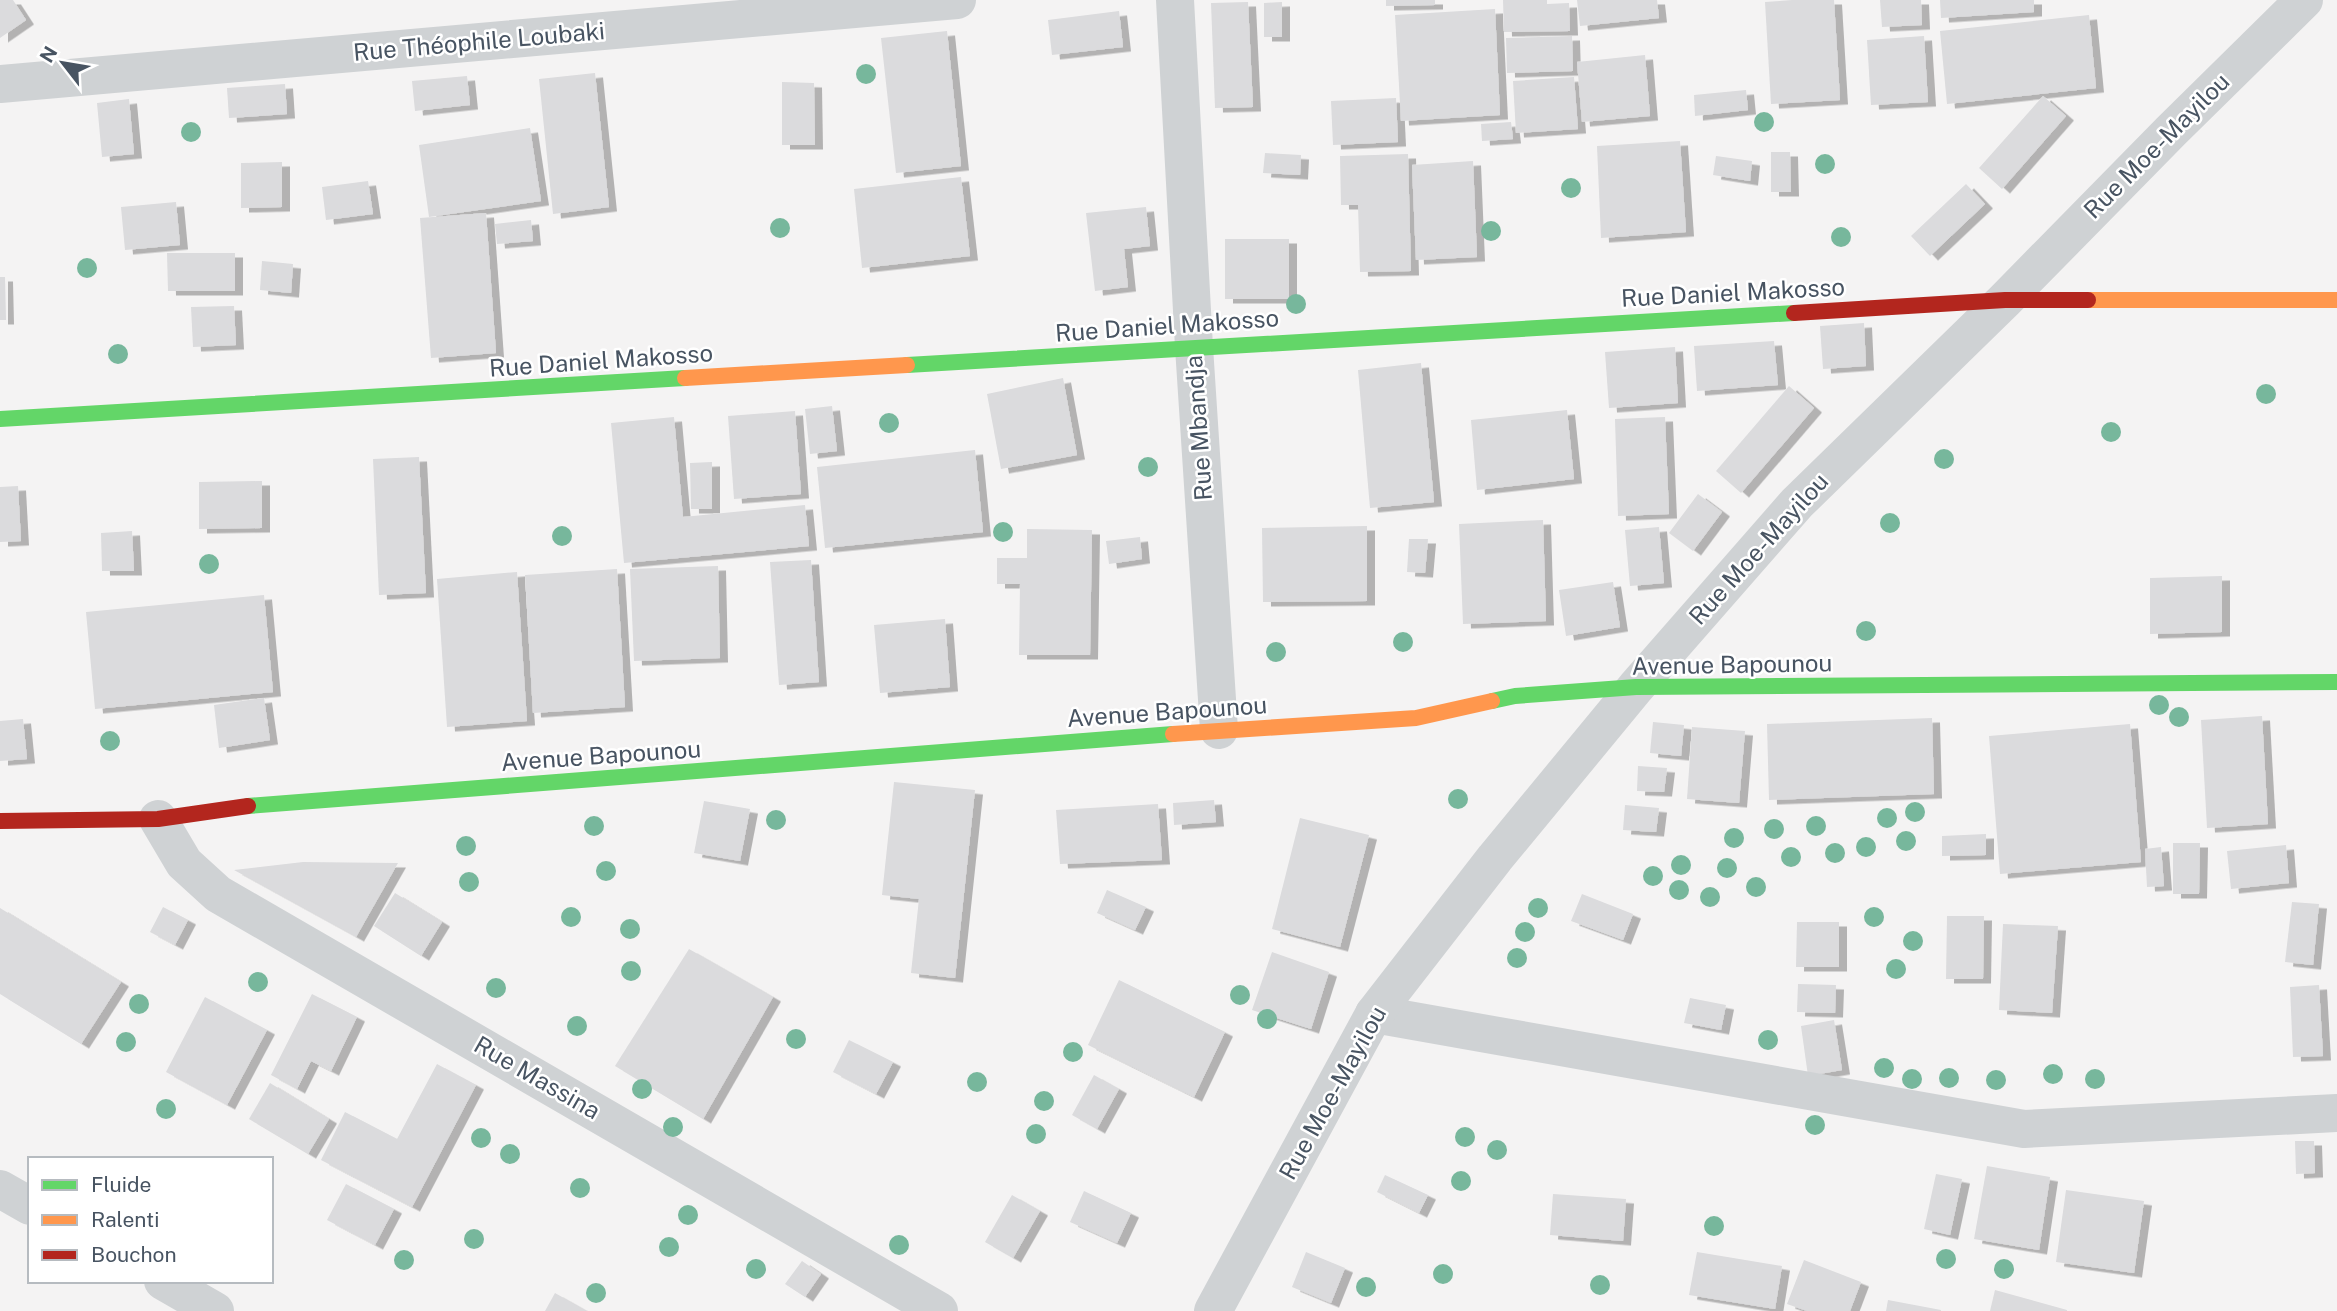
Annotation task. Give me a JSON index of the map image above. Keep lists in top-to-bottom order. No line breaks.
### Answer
{"streets":{"street":["Rue Théophile Loubaki","Rue Moe-Mayilou","Rue Daniel Makosso","Rue Mbandja","Avenue Bapounou","Rue Massina"]},"crossings":[["Rue Moe-Mayilou","Rue Daniel Makosso"],["Rue Moe-Mayilou","Avenue Bapounou"],["Rue Daniel Makosso","Rue Mbandja"],["Rue Mbandja","Avenue Bapounou"],["Avenue Bapounou","Rue Massina"]],"legend":["Fluide","Ralenti","Bouchon"],"north":"top left"}
